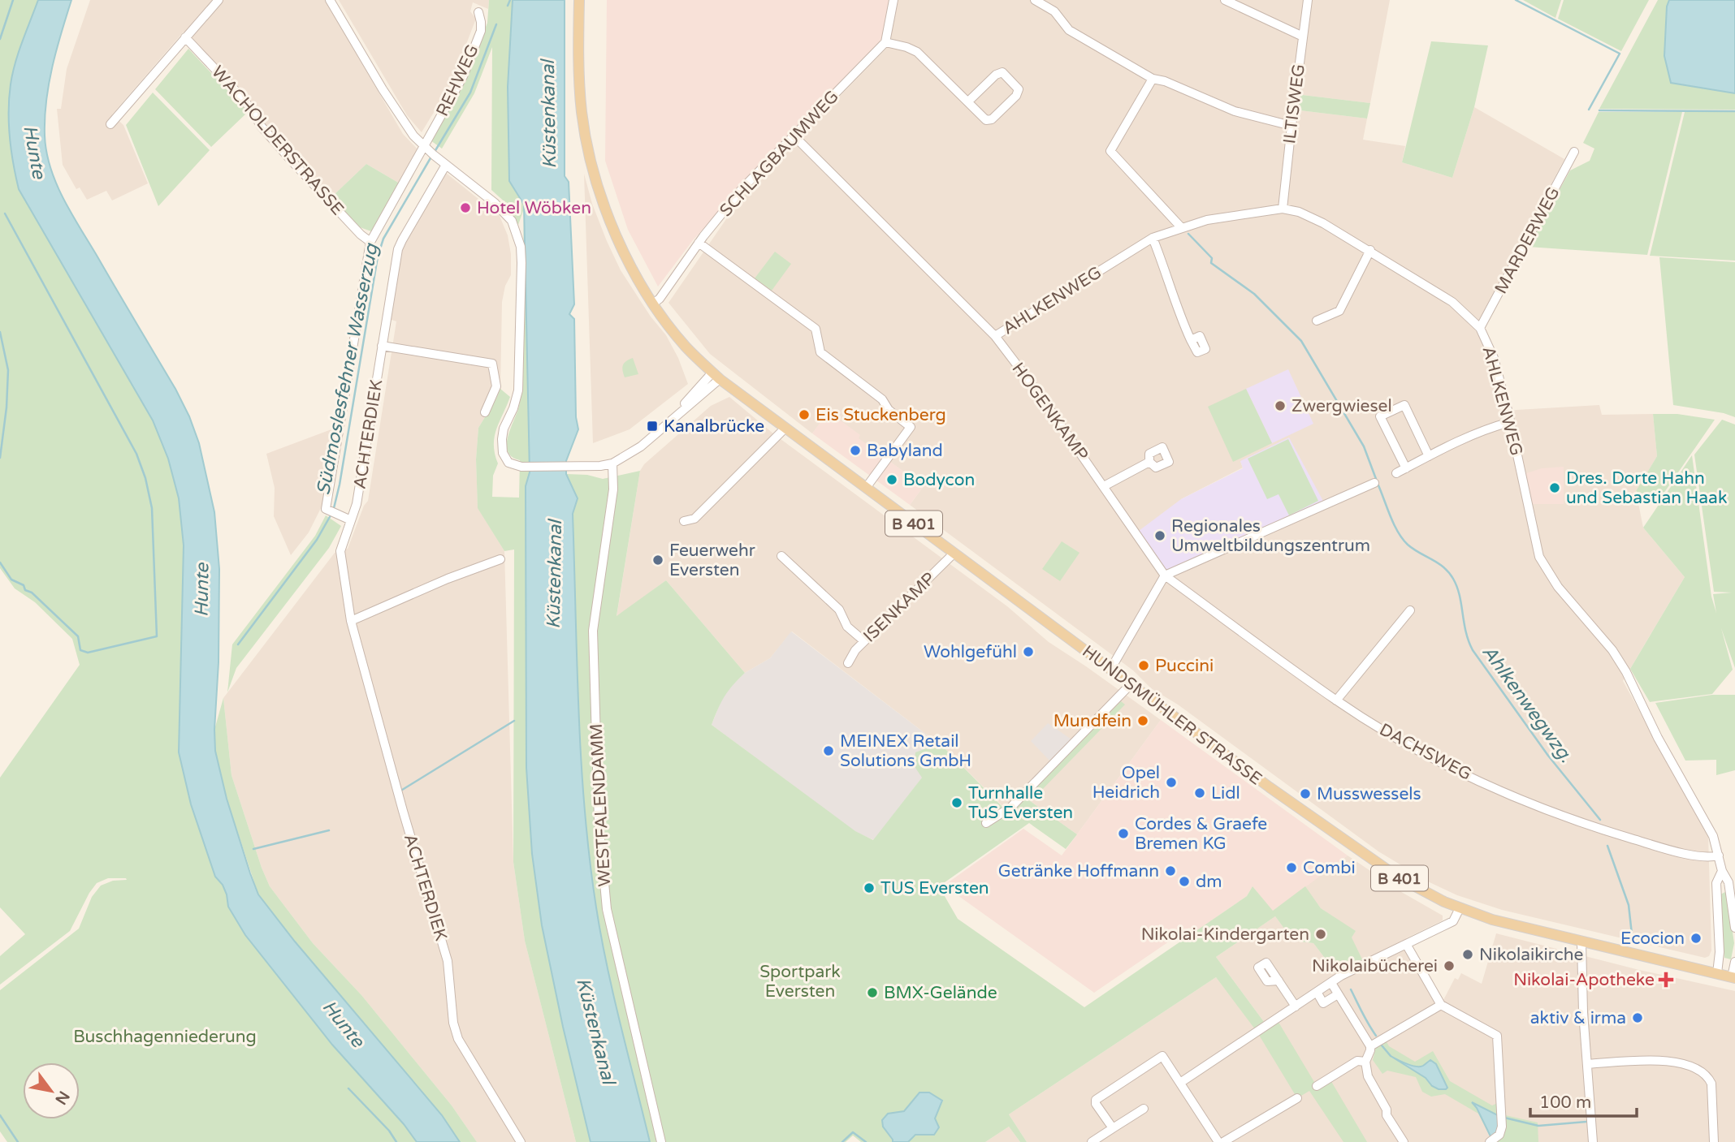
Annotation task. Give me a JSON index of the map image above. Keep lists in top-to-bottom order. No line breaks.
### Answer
{"streets":{"main road":["B 401","HUNDSMÜHLER STRASSE"],"street":["REHWEG","ILTISWEG","WACHOLDERSTRASSE","SCHLAGBAUMWEG","MARDERWEG","AHLKENWEG","HOGENKAMP","ACHTERDIEK","ISENKAMP","DACHSWEG","WESTFALENDAMM"]},"crossings":[["REHWEG","WACHOLDERSTRASSE"],["ILTISWEG","AHLKENWEG"],["SCHLAGBAUMWEG","HOGENKAMP"],["SCHLAGBAUMWEG","B 401"],["MARDERWEG","AHLKENWEG"],["AHLKENWEG","HOGENKAMP"],["AHLKENWEG","HUNDSMÜHLER STRASSE"],["AHLKENWEG","DACHSWEG"],["HOGENKAMP","DACHSWEG"],["B 401","HUNDSMÜHLER STRASSE"],["ISENKAMP","HUNDSMÜHLER STRASSE"]],"water":["Küstenkanal","Hunte","Südmoslesfehner Wasserzug","Ahlkenwegwzg."],"parks":["Sportpark Eversten","Buschhagenniederung"],"places":{"other":["Hotel Wöbken","Zwergwiesel","Eis Stuckenberg","Babyland","Bodycon","Dres. Dorte Hahn und Sebastian Haak","Regionales Umweltbildungszentrum","Feuerwehr Eversten","Wohlgefühl","Puccini","Mundfein","MEINEX Retail Solutions GmbH","Opel Heidrich","Lidl","Musswessels","Turnhalle TuS Eversten","Cordes & Graefe Bremen KG","Combi","Getränke Hoffmann","dm","TUS Eversten","Nikolai-Kindergarten","Ecocion","Nikolaikirche","Nikolaibücherei","BMX-Gelände","aktiv & irma"],"transit":["Kanalbrücke"],"health":["Nikolai-Apotheke"]},"scale_bar":"100 m","north":"bottom right"}
